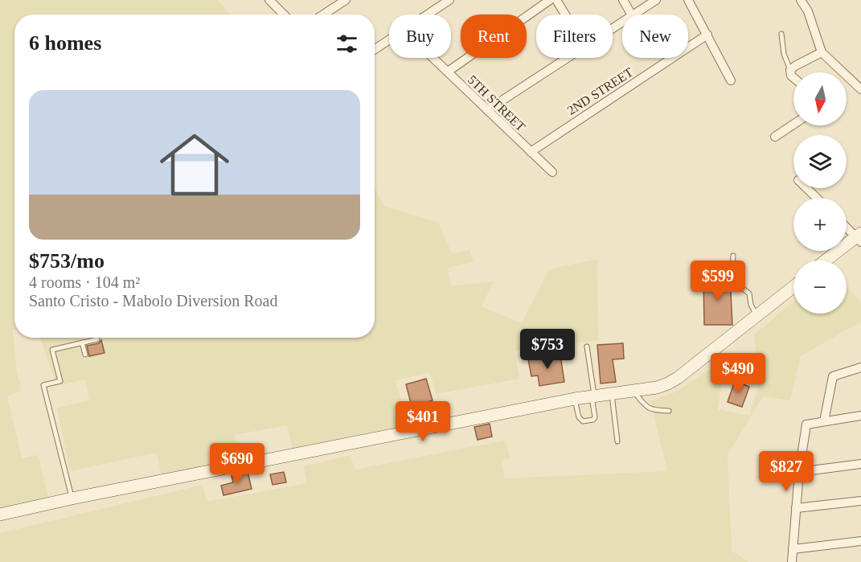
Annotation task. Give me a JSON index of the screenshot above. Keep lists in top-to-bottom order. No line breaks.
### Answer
{"streets":{"street":["2ND STREET","5TH STREET"]},"crossings":[["2ND STREET","5TH STREET"]],"north":"bottom","page":{"chip":["Buy","Rent","Filters","New"],"heading":"6 homes","map_buttons":["+","−"],"list":[{"name":"$753/mo","note":"4 rooms · 104 m² · Santo Cristo - Mabolo Diversion Road"}],"price":["$599","$753","$490","$401","$690","$827"]}}
